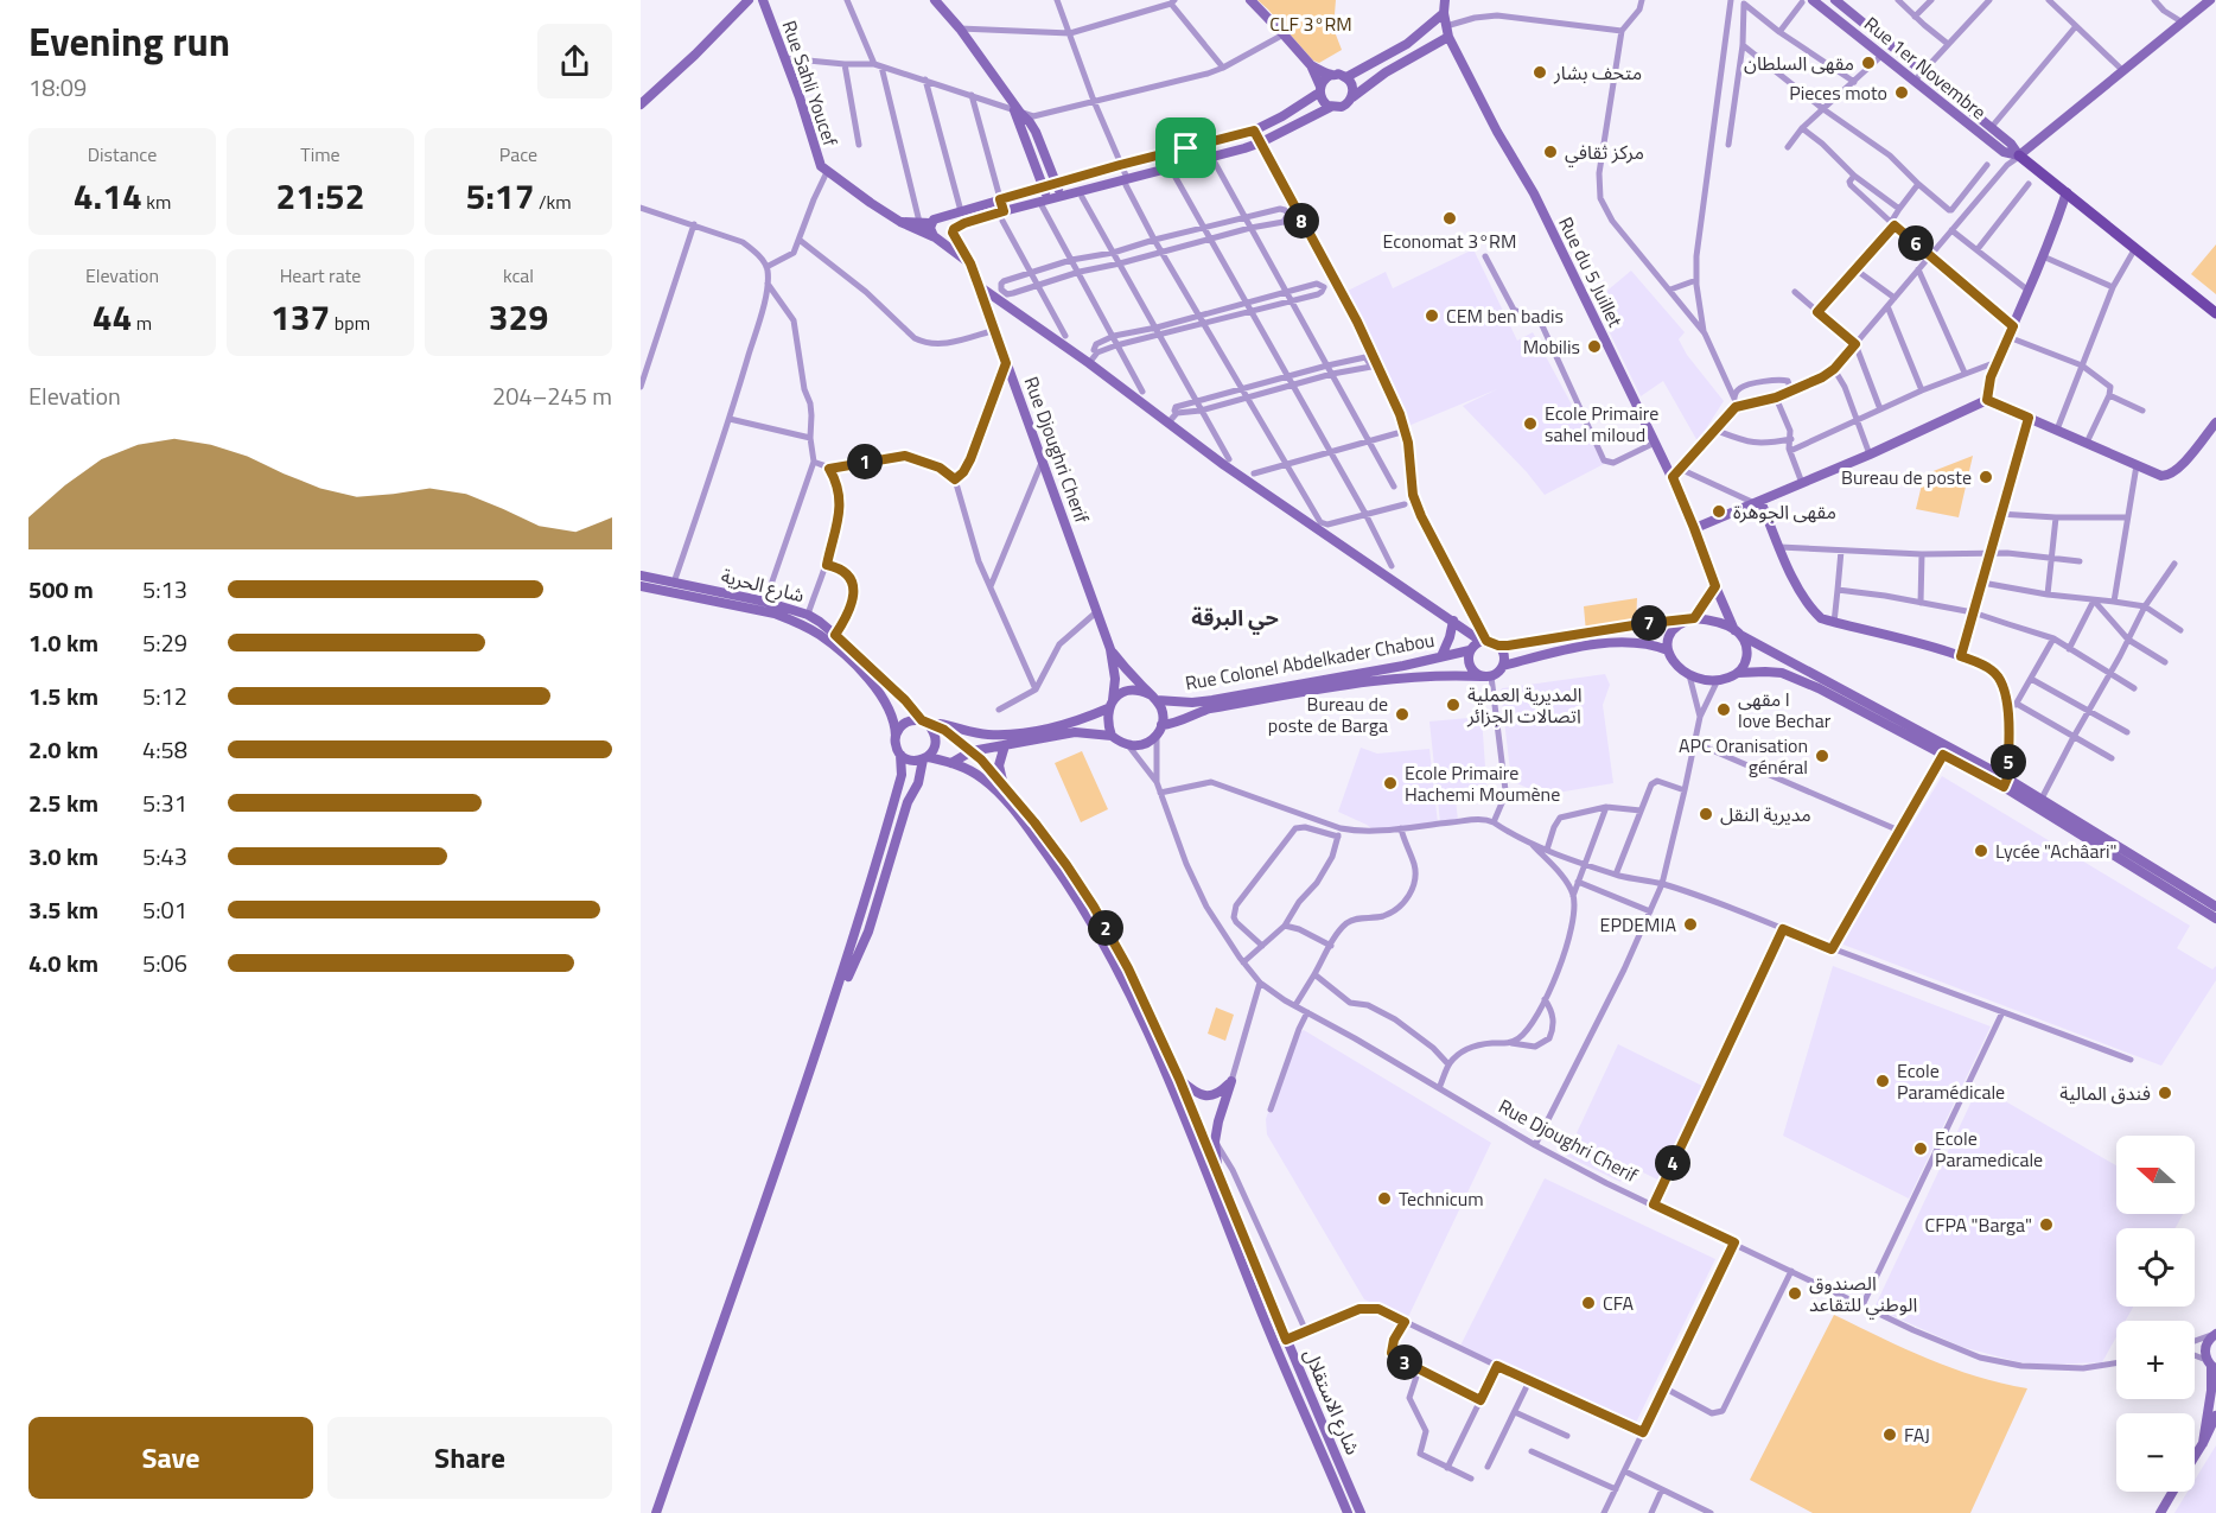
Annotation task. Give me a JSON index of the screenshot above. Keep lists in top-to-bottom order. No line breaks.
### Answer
{"streets":{"main road":["Rue 1er Novembre","Rue Sahli Youcef","Rue du 5 Juillet","Rue Djoughri Cherif","شارع الحرية","Rue Colonel Abdelkader Chabou","شارع الاستقلال"]},"crossings":[["Rue Sahli Youcef","Rue Djoughri Cherif"],["شارع الحرية","شارع الاستقلال"]],"districts":["حي البرقة"],"parks":["CLF 3°RM"],"places":["مقهى السلطان","متحف بشار","Pieces moto","مركز ثقافي","Economat 3°RM","CEM ben badis","Mobilis","Ecole Primaire sahel miloud","Bureau de poste","مقهى الجوهرة","المديرية العملية اتصالات الجزائر","مقهى I love Bechar","Bureau de poste de Barga","APC Oranisation général","Ecole Primaire Hachemi Moumène","مديرية النقل","Lycée \"Achâari\"","EPDEMIA","Ecole Paramédicale","فندق المالية","Ecole Paramedicale","Technicum","CFPA \"Barga\"","الصندوق الوطني للتقاعد","CFA","FAJ"],"north":"left","page":{"heading":["Evening run","18:09"],"stats":[["Distance","4.14 km"],["Time","21:52"],["Pace","5:17 /km"],["Elevation","44 m"],["Heart rate","137 bpm"],["kcal","329"]],"pins":["8","6","1","7","5","2","4","3"],"chart":["Elevation","204–245 m"],"list":[{"name":"500 m","note":"5:13"},{"name":"1.0 km","note":"5:29"},{"name":"1.5 km","note":"5:12"},{"name":"2.0 km","note":"4:58"},{"name":"2.5 km","note":"5:31"},{"name":"3.0 km","note":"5:43"},{"name":"3.5 km","note":"5:01"},{"name":"4.0 km","note":"5:06"}],"map_buttons":["+","−"],"buttons":["Save","Share"]}}
